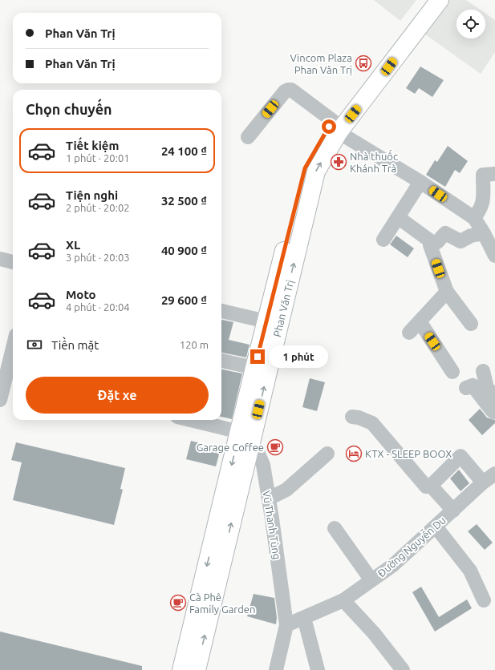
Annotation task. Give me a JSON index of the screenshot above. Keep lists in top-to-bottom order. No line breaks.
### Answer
{"streets":{"main road":["Phan Văn Trị"],"street":["Vũ Thanh Tùng","Đường Nguyễn Du"]},"crossings":[["Phan Văn Trị","Vũ Thanh Tùng"],["Vũ Thanh Tùng","Đường Nguyễn Du"]],"places":{"bus stop":["Vincom Plaza Phan Văn Trị"],"pharmacy":["Nhà thuốc Khánh Trà"],"cafe":["Garage Coffee","Cà Phê Family Garden"],"hotel":["KTX - SLEEP BOOX"]},"page":{"banner":["Phan Văn Trị","Phan Văn Trị"],"heading":"Chọn chuyến","list":[{"name":"Tiết kiệm","note":"1 phút · 20:01","value":"24 100 ₫"},{"name":"Tiện nghi","note":"2 phút · 20:02","value":"32 500 ₫"},{"name":"XL","note":"3 phút · 20:03","value":"40 900 ₫"},{"name":"Moto","note":"4 phút · 20:04","value":"29 600 ₫"}],"pay":["Tiền mặt","120 m"],"bubble":"1 phút","buttons":"Đặt xe"}}
